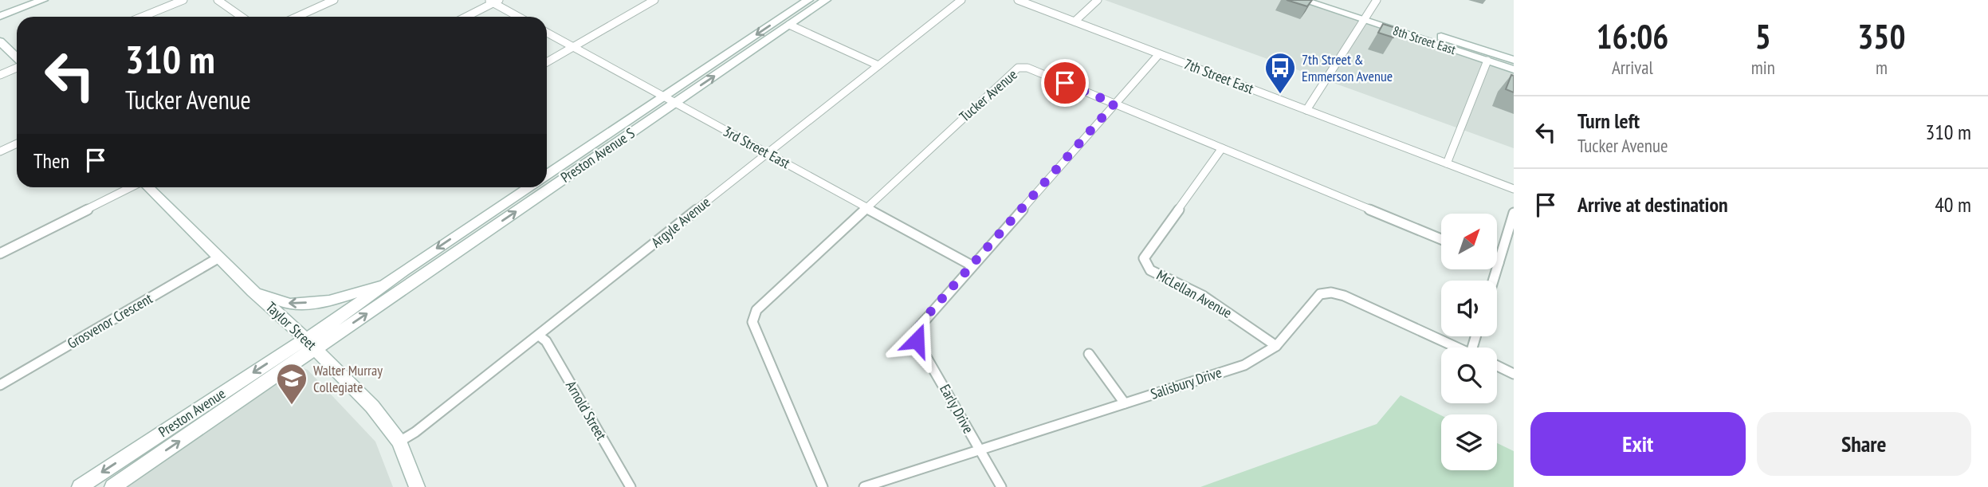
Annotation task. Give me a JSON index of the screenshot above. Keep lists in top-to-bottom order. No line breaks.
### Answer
{"streets":{"main road":["8th Street East","Preston Avenue S","Taylor Street","Preston Avenue"],"street":["7th Street East","Tucker Avenue","3rd Street East","Argyle Avenue","McLellan Avenue","Grosvenor Crescent","Salisbury Drive","Early Drive","Arnold Street"]},"crossings":[["7th Street East","Early Drive"],["Tucker Avenue","3rd Street East"],["Tucker Avenue","McLellan Avenue"],["Tucker Avenue","Early Drive"],["3rd Street East","Preston Avenue S"],["3rd Street East","Argyle Avenue"],["3rd Street East","Early Drive"],["Preston Avenue S","Taylor Street"],["Preston Avenue S","Preston Avenue"],["Argyle Avenue","Taylor Street"],["Argyle Avenue","Arnold Street"],["McLellan Avenue","Salisbury Drive"],["Grosvenor Crescent","Taylor Street"],["Taylor Street","Preston Avenue"],["Salisbury Drive","Early Drive"]],"places":{"bus stop":["7th Street & Emmerson Avenue"],"school or university":["Walter Murray Collegiate"]},"north":"top right","page":{"eta":["16:06","Arrival","5","min","350","m"],"turn":["310 m","Tucker Avenue"],"list":[{"name":"Turn left","note":"Tucker Avenue","value":"310 m"},{"name":"Arrive at destination","value":"40 m"}],"then":"Then","buttons":["Exit","Share"]}}
